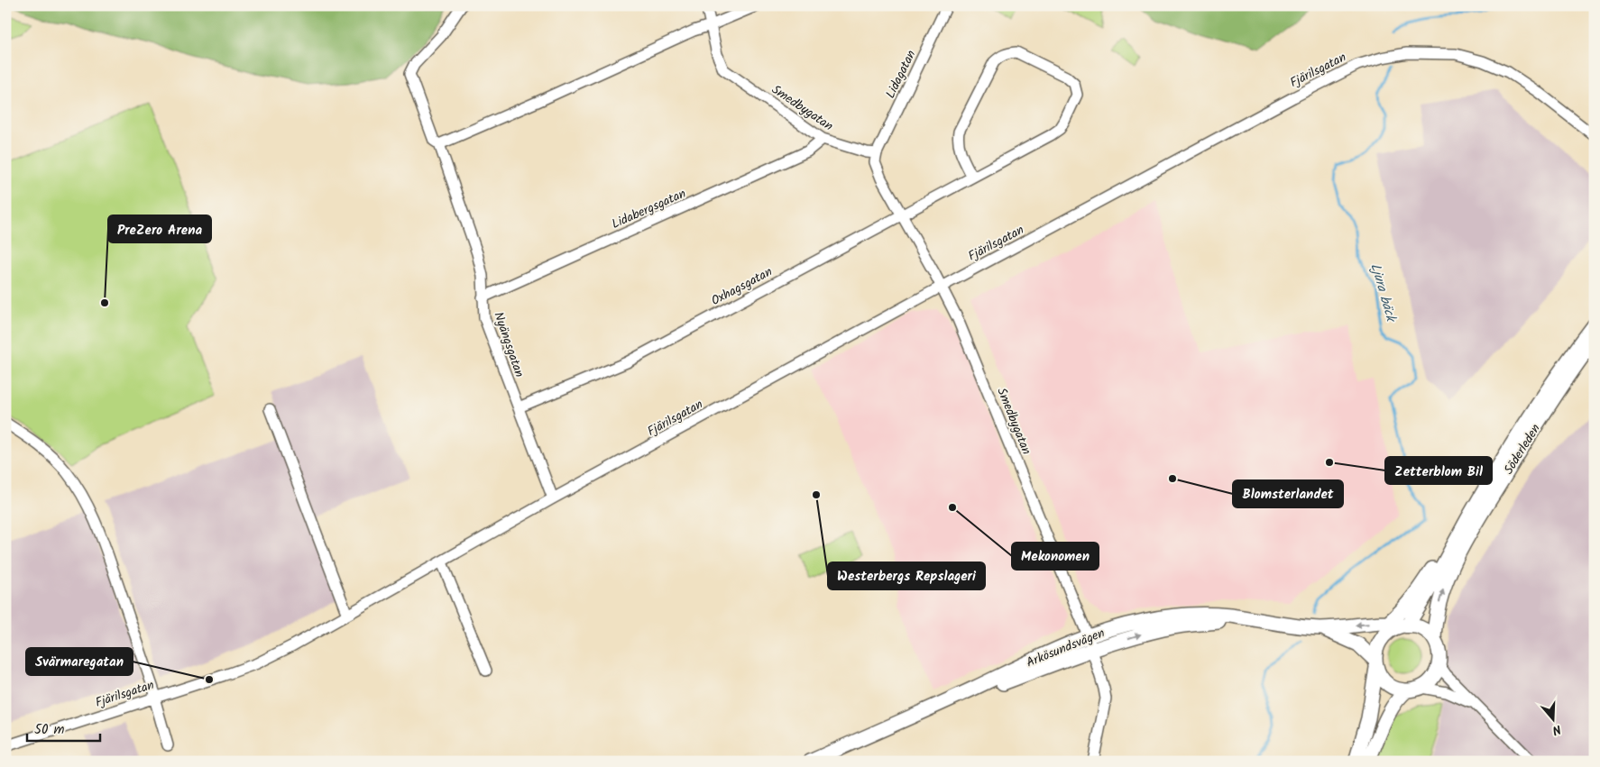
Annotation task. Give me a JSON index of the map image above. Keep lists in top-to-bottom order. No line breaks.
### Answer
{"streets":{"main road":["Söderleden","Arkösundsvägen"],"street":["Fjärilsgatan","Lidagatan","Smedbygatan","Lidabergsgatan","Oxhagsgatan","Nyängsgatan"]},"crossings":[["Fjärilsgatan","Smedbygatan"],["Fjärilsgatan","Nyängsgatan"],["Lidagatan","Smedbygatan"],["Smedbygatan","Lidabergsgatan"],["Smedbygatan","Oxhagsgatan"],["Smedbygatan","Arkösundsvägen"],["Lidabergsgatan","Nyängsgatan"],["Oxhagsgatan","Nyängsgatan"],["Söderleden","Arkösundsvägen"]],"water":["Ljura bäck"],"places":["PreZero Arena","Zetterblom Bil","Blomsterlandet","Westerbergs Repslageri","Mekonomen","Svärmaregatan"],"scale_bar":"50 m","north":"bottom"}
